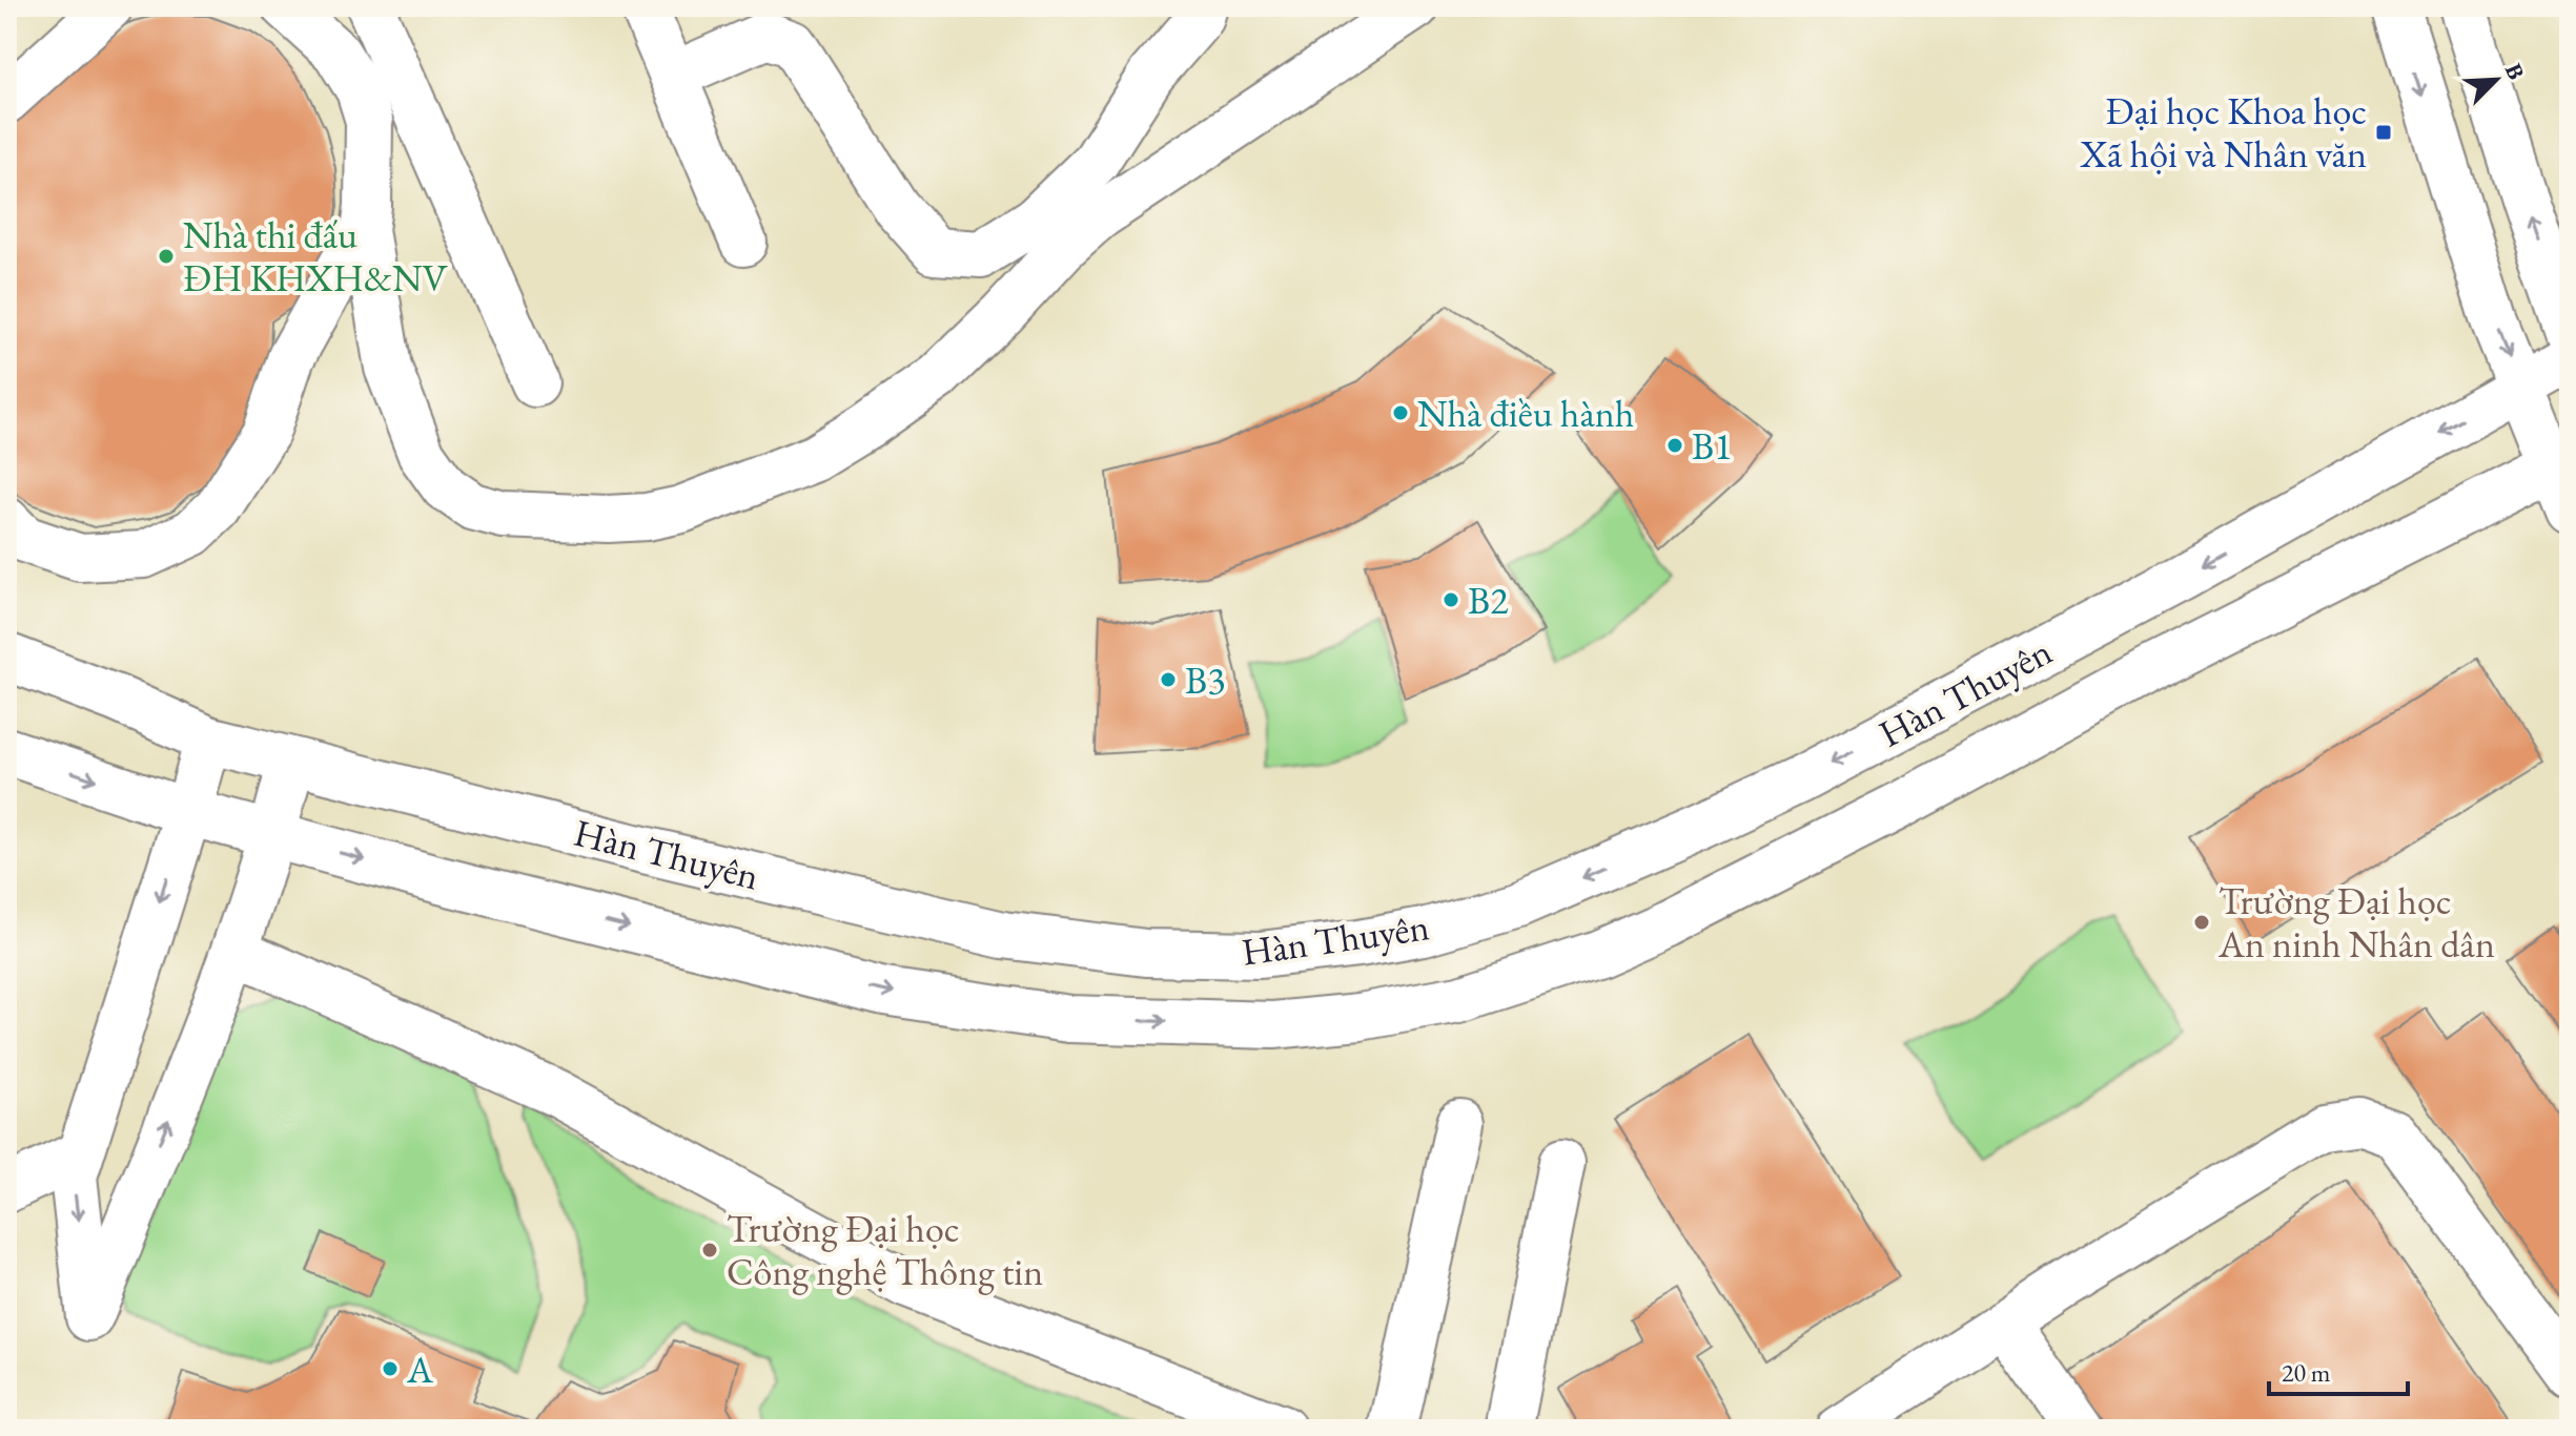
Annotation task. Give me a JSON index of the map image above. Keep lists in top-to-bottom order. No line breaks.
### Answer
{"streets":{"street":["Hàn Thuyên"]},"places":{"transit":["Đại học Khoa học Xã hội và Nhân văn"],"other":["Nhà thi đấu ĐH KHXH&NV","Nhà điều hành","B1","B2","B3","Trường Đại học An ninh Nhân dân","Trường Đại học Công nghệ Thông tin","A"]},"scale_bar":"20 m","north":"top right"}
